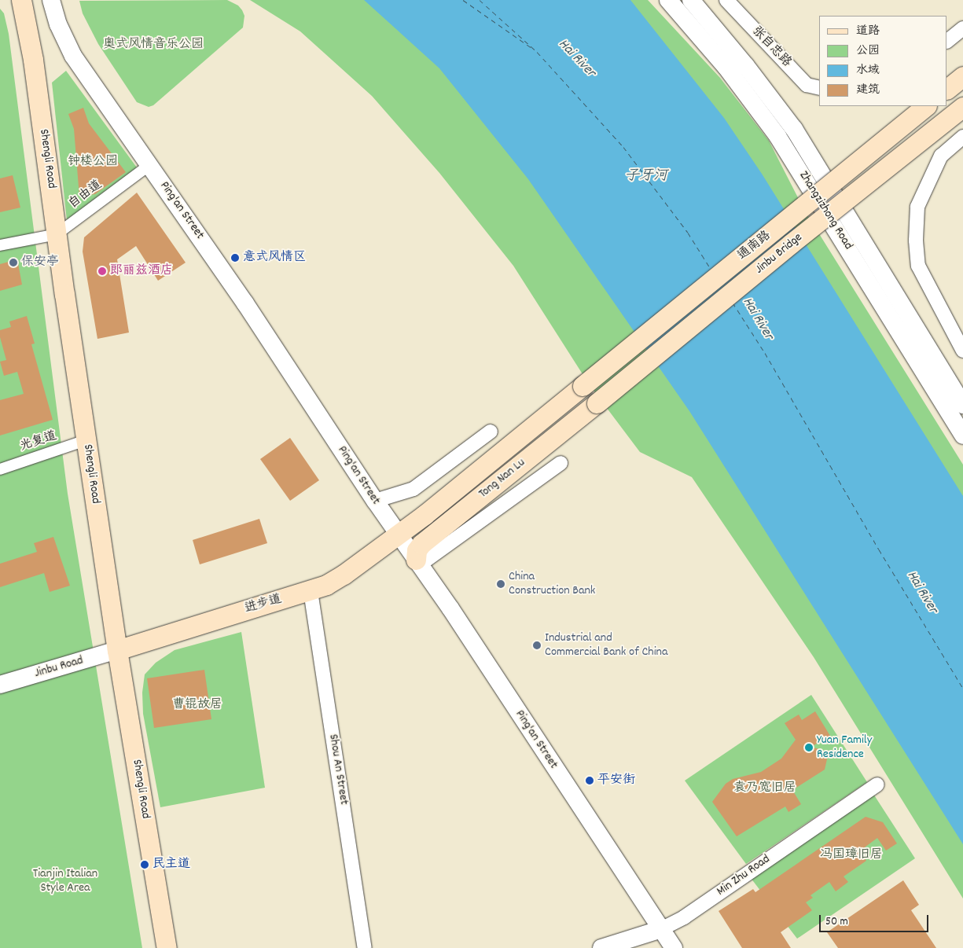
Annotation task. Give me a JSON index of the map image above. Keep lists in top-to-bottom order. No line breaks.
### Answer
{"streets":{"main road":["Shengli Road","通南路","Jinbu Bridge","Tong Nan Lu","进步道"],"street":["张自忠路","自由道","Ping'an Street","Zhangzizhong Road","光复道","Jinbu Road","Shou An Street","Min Zhu Road"]},"crossings":[["Shengli Road","自由道"],["Shengli Road","光复道"],["Shengli Road","进步道"],["Shengli Road","Jinbu Road"],["自由道","Ping'an Street"],["Ping'an Street","Tong Nan Lu"],["Ping'an Street","进步道"],["Ping'an Street","Min Zhu Road"],["通南路","Tong Nan Lu"],["Jinbu Bridge","Tong Nan Lu"],["Tong Nan Lu","进步道"],["进步道","Jinbu Road"],["进步道","Shou An Street"]],"water":["Hai River","子牙河"],"parks":["奥式风情音乐公园","钟楼公园","曹锟故居","袁乃宽旧居","冯国璋旧居","Tianjin Italian Style Area"],"places":["意式风情区","保安亭","郎丽兹酒店","China Construction Bank","Industrial and Commercial Bank of China","Yuan Family Residence","平安街","民主道"],"legend":["道路","公园","水域","建筑"],"scale_bar":"50 m"}
